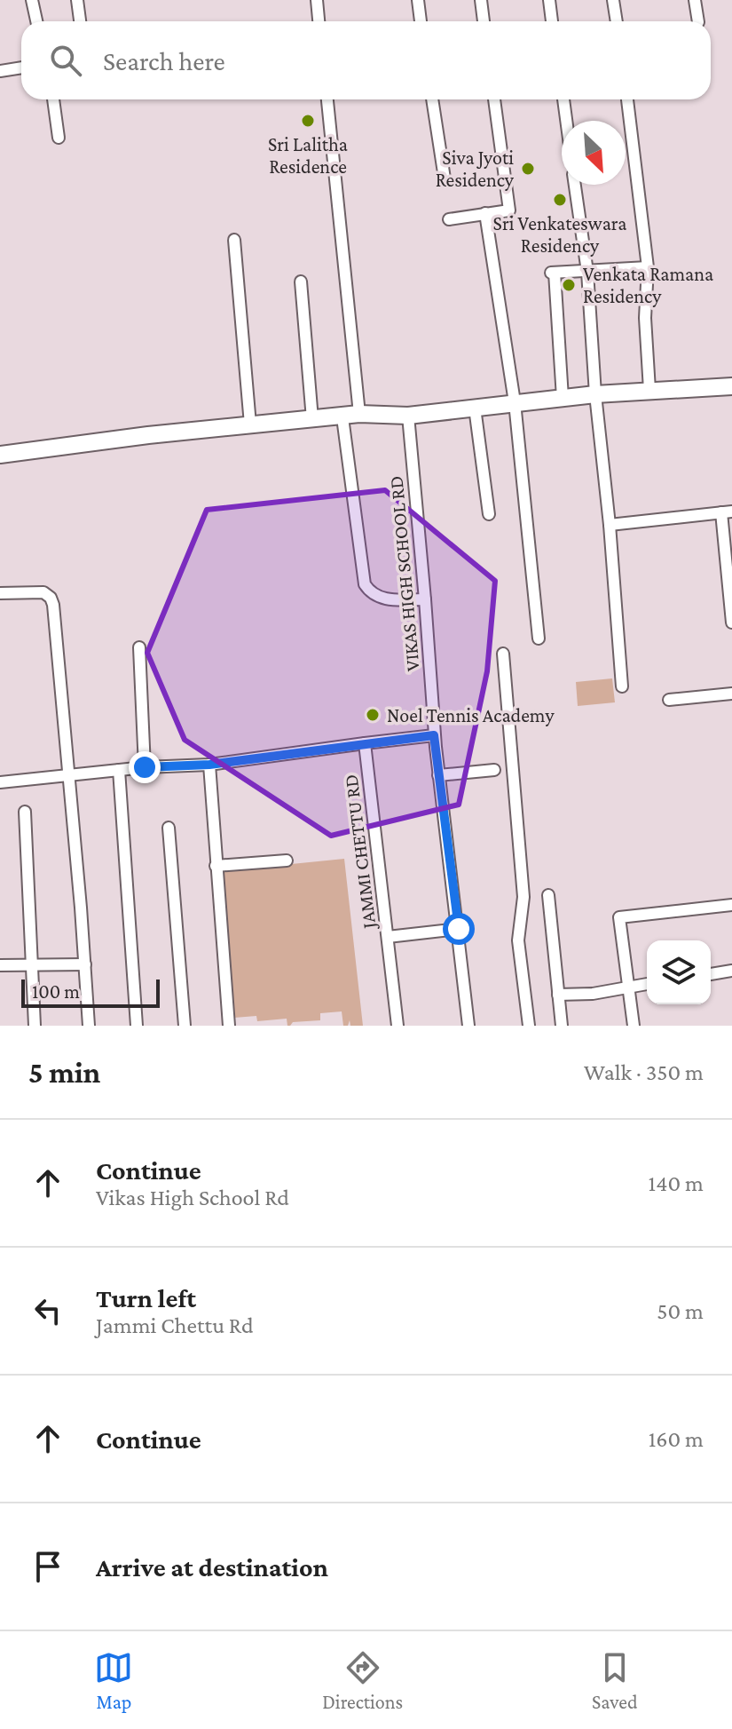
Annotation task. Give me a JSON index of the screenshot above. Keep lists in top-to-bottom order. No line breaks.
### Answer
{"streets":{"street":["VIKAS HIGH SCHOOL RD","JAMMI CHETTU RD"]},"places":["Sri Lalitha Residence","Siva Jyoti Residency","Sri Venkateswara Residency","Venkata Ramana Residency","Noel Tennis Academy"],"scale_bar":"100 m","north":"bottom right","page":{"search":"Search here","scale":"100 m","heading":["5 min","Walk · 350 m"],"list":[["Continue","Vikas High School Rd","140 m"],["Turn left","Jammi Chettu Rd","50 m"],["Continue","160 m"],"Arrive at destination"],"nav":["Map","Directions","Saved"]}}
